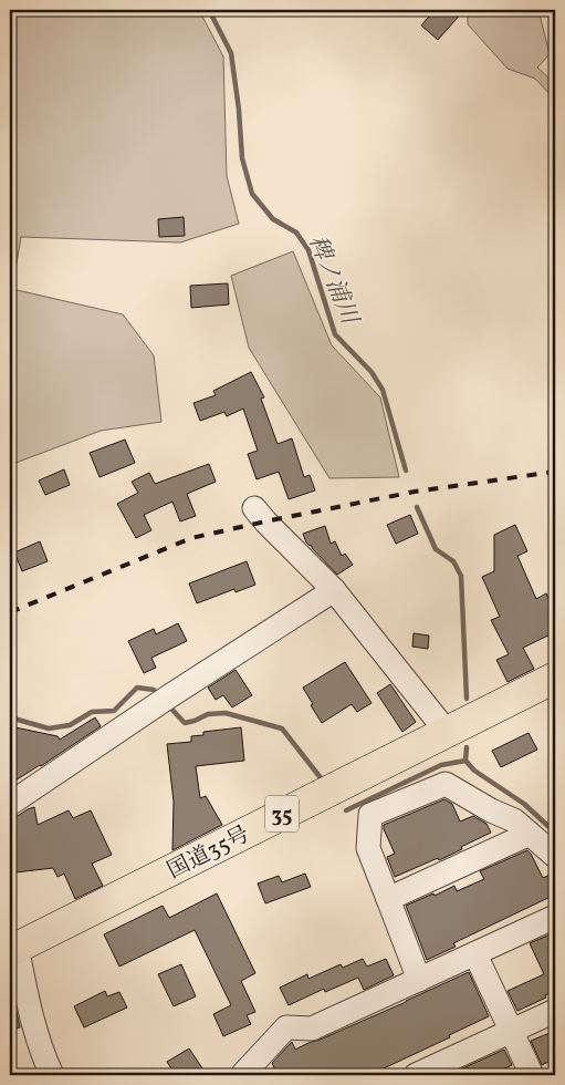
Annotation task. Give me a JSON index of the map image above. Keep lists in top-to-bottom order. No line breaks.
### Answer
{"streets":{"highway":["35","国道35号"]},"water":["稗ノ浦川"]}
